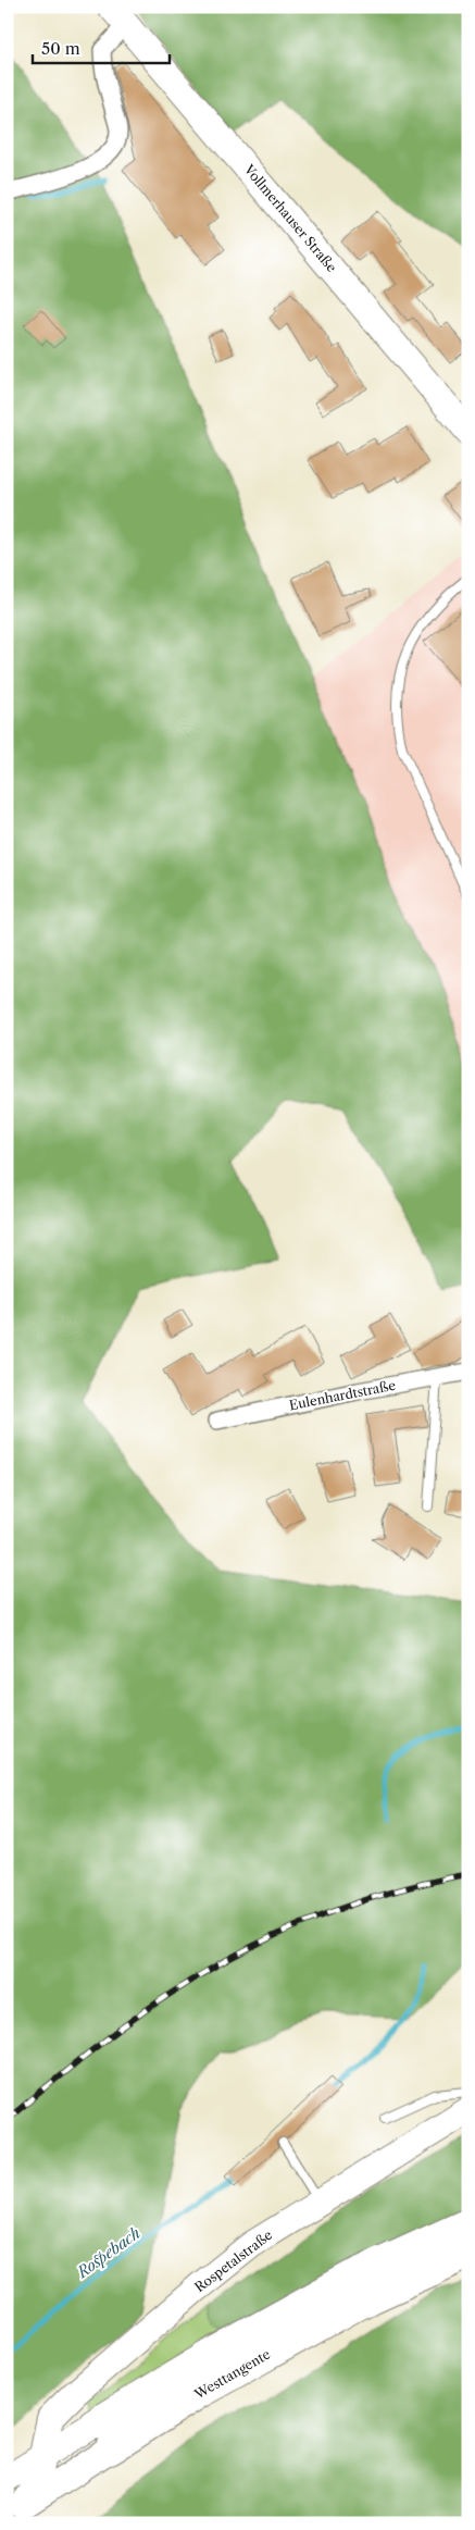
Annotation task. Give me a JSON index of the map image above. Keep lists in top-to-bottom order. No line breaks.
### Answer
{"streets":{"highway":["Westtangente"],"main road":["Vollmerhauser Straße","Rospetalstraße"],"street":["Eulenhardtstraße"]},"crossings":[["Rospetalstraße","Westtangente"]],"water":["Rospebach"],"scale_bar":"50 m"}
